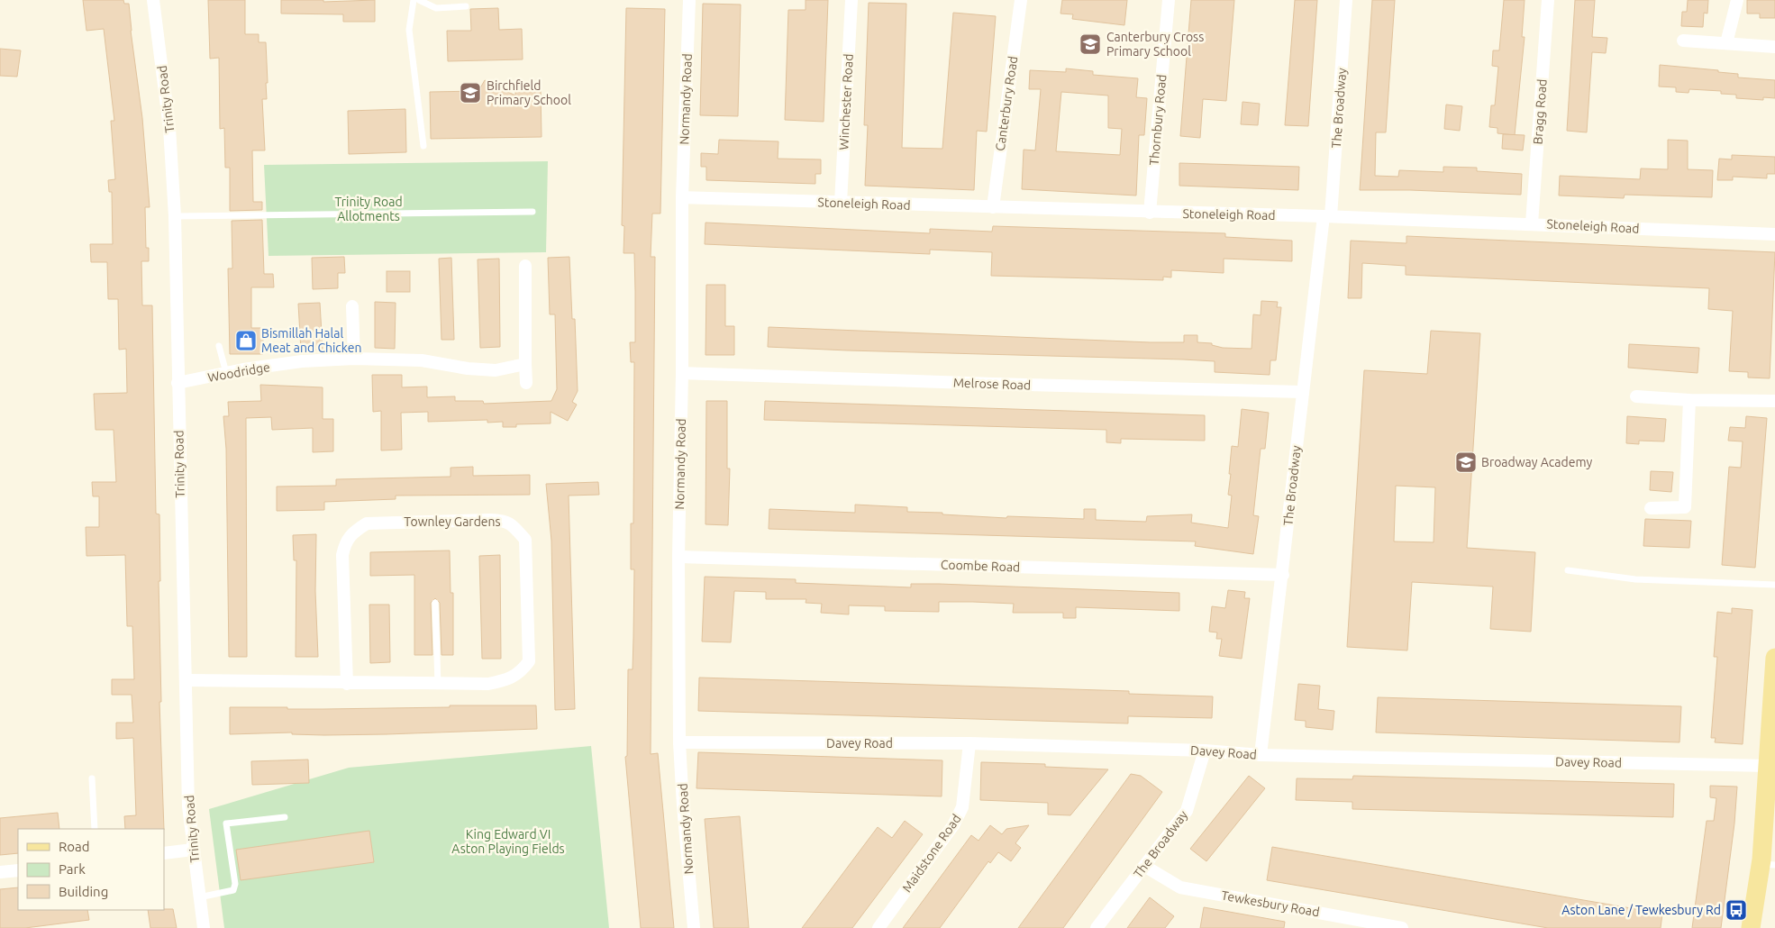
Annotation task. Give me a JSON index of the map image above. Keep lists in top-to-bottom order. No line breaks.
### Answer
{"streets":{"street":["Trinity Road","Normandy Road","Winchester Road","Canterbury Road","The Broadway","Bragg Road","Thornbury Road","Stoneleigh Road","Woodridge","Melrose Road","Townley Gardens","Coombe Road","Davey Road","Maidstone Road","Tewkesbury Road"]},"crossings":[["Trinity Road","Woodridge"],["Trinity Road","Townley Gardens"],["Normandy Road","Stoneleigh Road"],["Normandy Road","Melrose Road"],["Normandy Road","Coombe Road"],["Normandy Road","Davey Road"],["Winchester Road","Stoneleigh Road"],["Canterbury Road","Stoneleigh Road"],["The Broadway","Stoneleigh Road"],["The Broadway","Melrose Road"],["The Broadway","Coombe Road"],["The Broadway","Davey Road"],["The Broadway","Tewkesbury Road"],["Bragg Road","Stoneleigh Road"],["Thornbury Road","Stoneleigh Road"],["Davey Road","Maidstone Road"]],"parks":["Trinity Road Allotments","King Edward VI Aston Playing Fields"],"places":{"school or university":["Canterbury Cross Primary School","Birchfield Primary School","Broadway Academy"],"shop":["Bismillah Halal Meat and Chicken"],"bus stop":["Aston Lane / Tewkesbury Rd"]},"legend":["Road","Park","Building"]}
